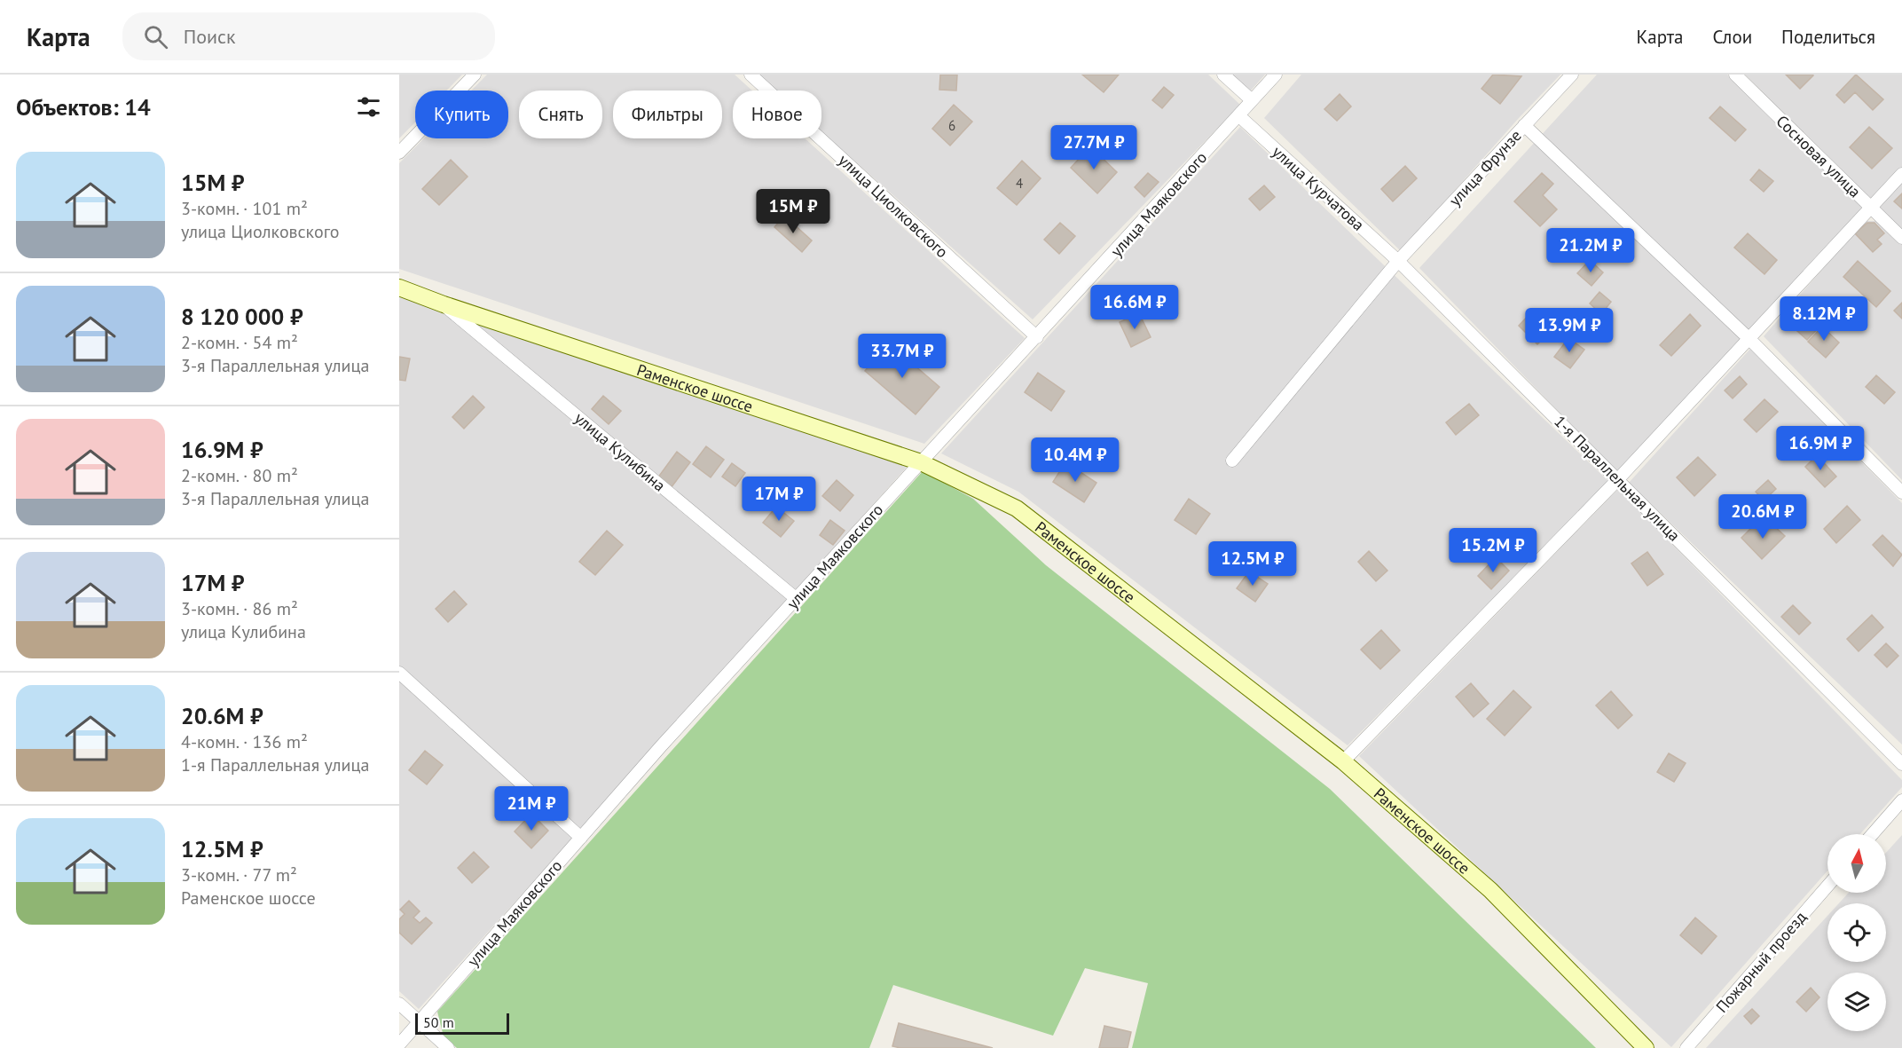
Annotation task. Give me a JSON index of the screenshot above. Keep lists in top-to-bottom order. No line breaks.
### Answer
{"streets":{"main road":["Раменское шоссе"],"street":["Сосновая улица","улица Фрунзе","улица Курчатова","улица Маяковского","улица Циолковского","улица Кулибина","1-я Параллельная улица","Пожарный проезд"]},"crossings":[["улица Фрунзе","улица Курчатова"],["улица Фрунзе","1-я Параллельная улица"],["улица Курчатова","улица Маяковского"],["улица Курчатова","1-я Параллельная улица"],["улица Маяковского","улица Циолковского"],["улица Маяковского","Раменское шоссе"],["улица Маяковского","улица Кулибина"],["Раменское шоссе","улица Кулибина"]],"house_numbers":["6","4"],"scale_bar":"50 m","north":"top","page":{"header":"Карта","search":"Поиск","nav":["Карта","Слои","Поделиться"],"heading":"Объектов: 14","chip":["Купить","Снять","Фильтры","Новое"],"price":["27.7M ₽","15M ₽","21.2M ₽","16.6M ₽","8.12M ₽","13.9M ₽","33.7M ₽","16.9M ₽","10.4M ₽","17M ₽","20.6M ₽","15.2M ₽","12.5M ₽","21M ₽"],"list":[{"name":"15M ₽","note":"3-комн. · 101 m² · улица Циолковского"},{"name":"8 120 000 ₽","note":"2-комн. · 54 m² · 3-я Параллельная улица"},{"name":"16.9M ₽","note":"2-комн. · 80 m² · 3-я Параллельная улица"},{"name":"17M ₽","note":"3-комн. · 86 m² · улица Кулибина"},{"name":"20.6M ₽","note":"4-комн. · 136 m² · 1-я Параллельная улица"},{"name":"12.5M ₽","note":"3-комн. · 77 m² · Раменское шоссе"}],"scale":"50 m"}}
